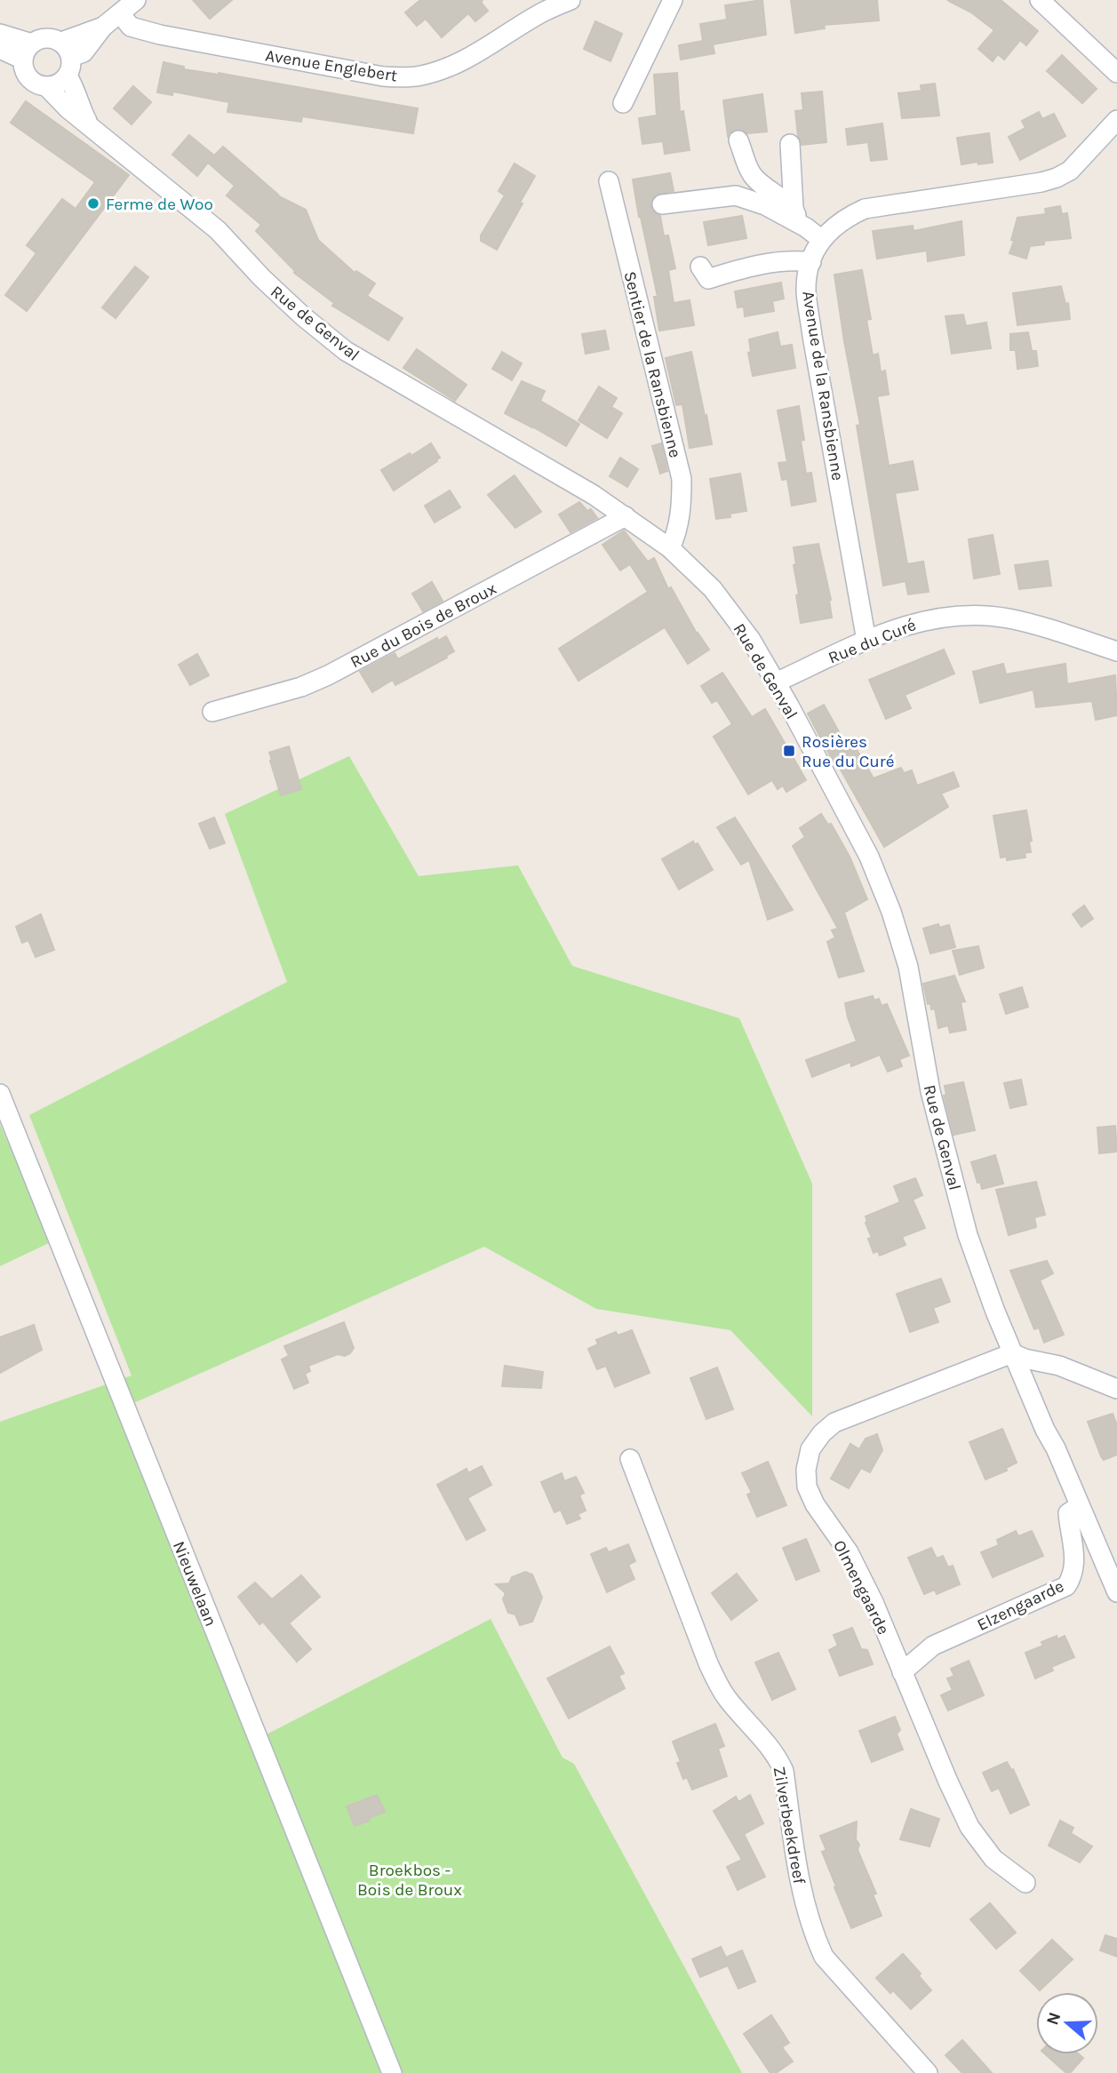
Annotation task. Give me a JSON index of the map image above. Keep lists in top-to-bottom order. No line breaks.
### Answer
{"streets":{"street":["Avenue Englebert","Rue de Genval","Sentier de la Ransbienne","Avenue de la Ransbienne","Rue du Bois de Broux","Rue du Curé","Nieuwelaan","Olmengaarde","Elzengaarde","Zilverbeekdreef"]},"crossings":[["Rue de Genval","Sentier de la Ransbienne"],["Rue de Genval","Rue du Bois de Broux"],["Rue de Genval","Rue du Curé"],["Rue de Genval","Olmengaarde"],["Rue de Genval","Elzengaarde"],["Avenue de la Ransbienne","Rue du Curé"],["Olmengaarde","Elzengaarde"]],"parks":["Broekbos - Bois de Broux"],"places":{"other":["Ferme de Woo"],"transit":["Rosières Rue du Curé"]},"north":"left"}
